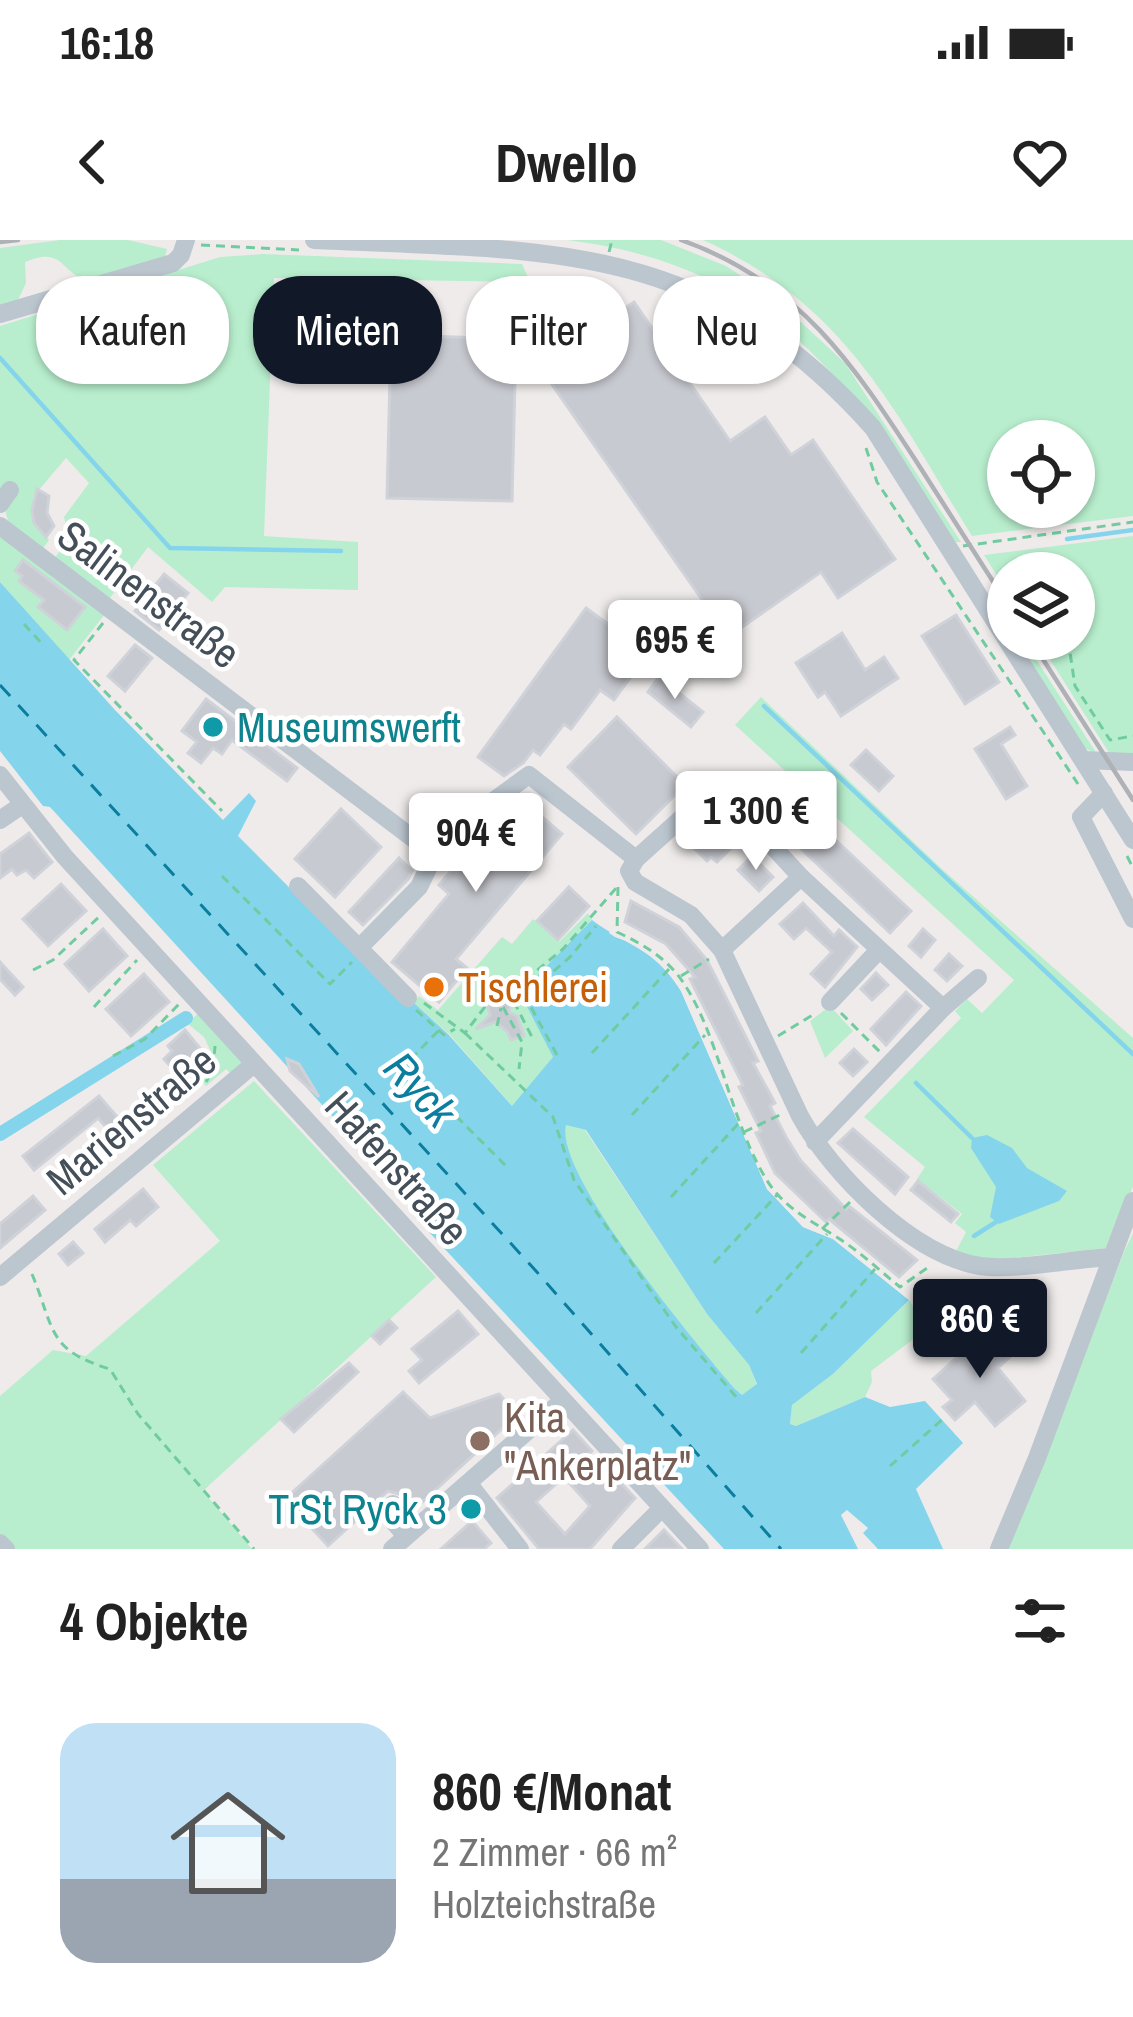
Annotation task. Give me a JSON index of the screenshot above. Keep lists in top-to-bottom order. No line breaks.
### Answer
{"streets":{"street":["Salinenstraße","Marienstraße","Hafenstraße"]},"crossings":[["Marienstraße","Hafenstraße"]],"water":["Ryck"],"places":["Museumswerft","Tischlerei","Kita \"Ankerplatz\"","TrSt Ryck 3"],"page":{"status":"16:18","header":"Dwello","chip":["Kaufen","Mieten","Filter","Neu"],"price":["695 €","1 300 €","904 €","860 €"],"heading":"4 Objekte","list":[{"name":"860 €/Monat","note":"2 Zimmer · 66 m² · Holzteichstraße"}]}}
